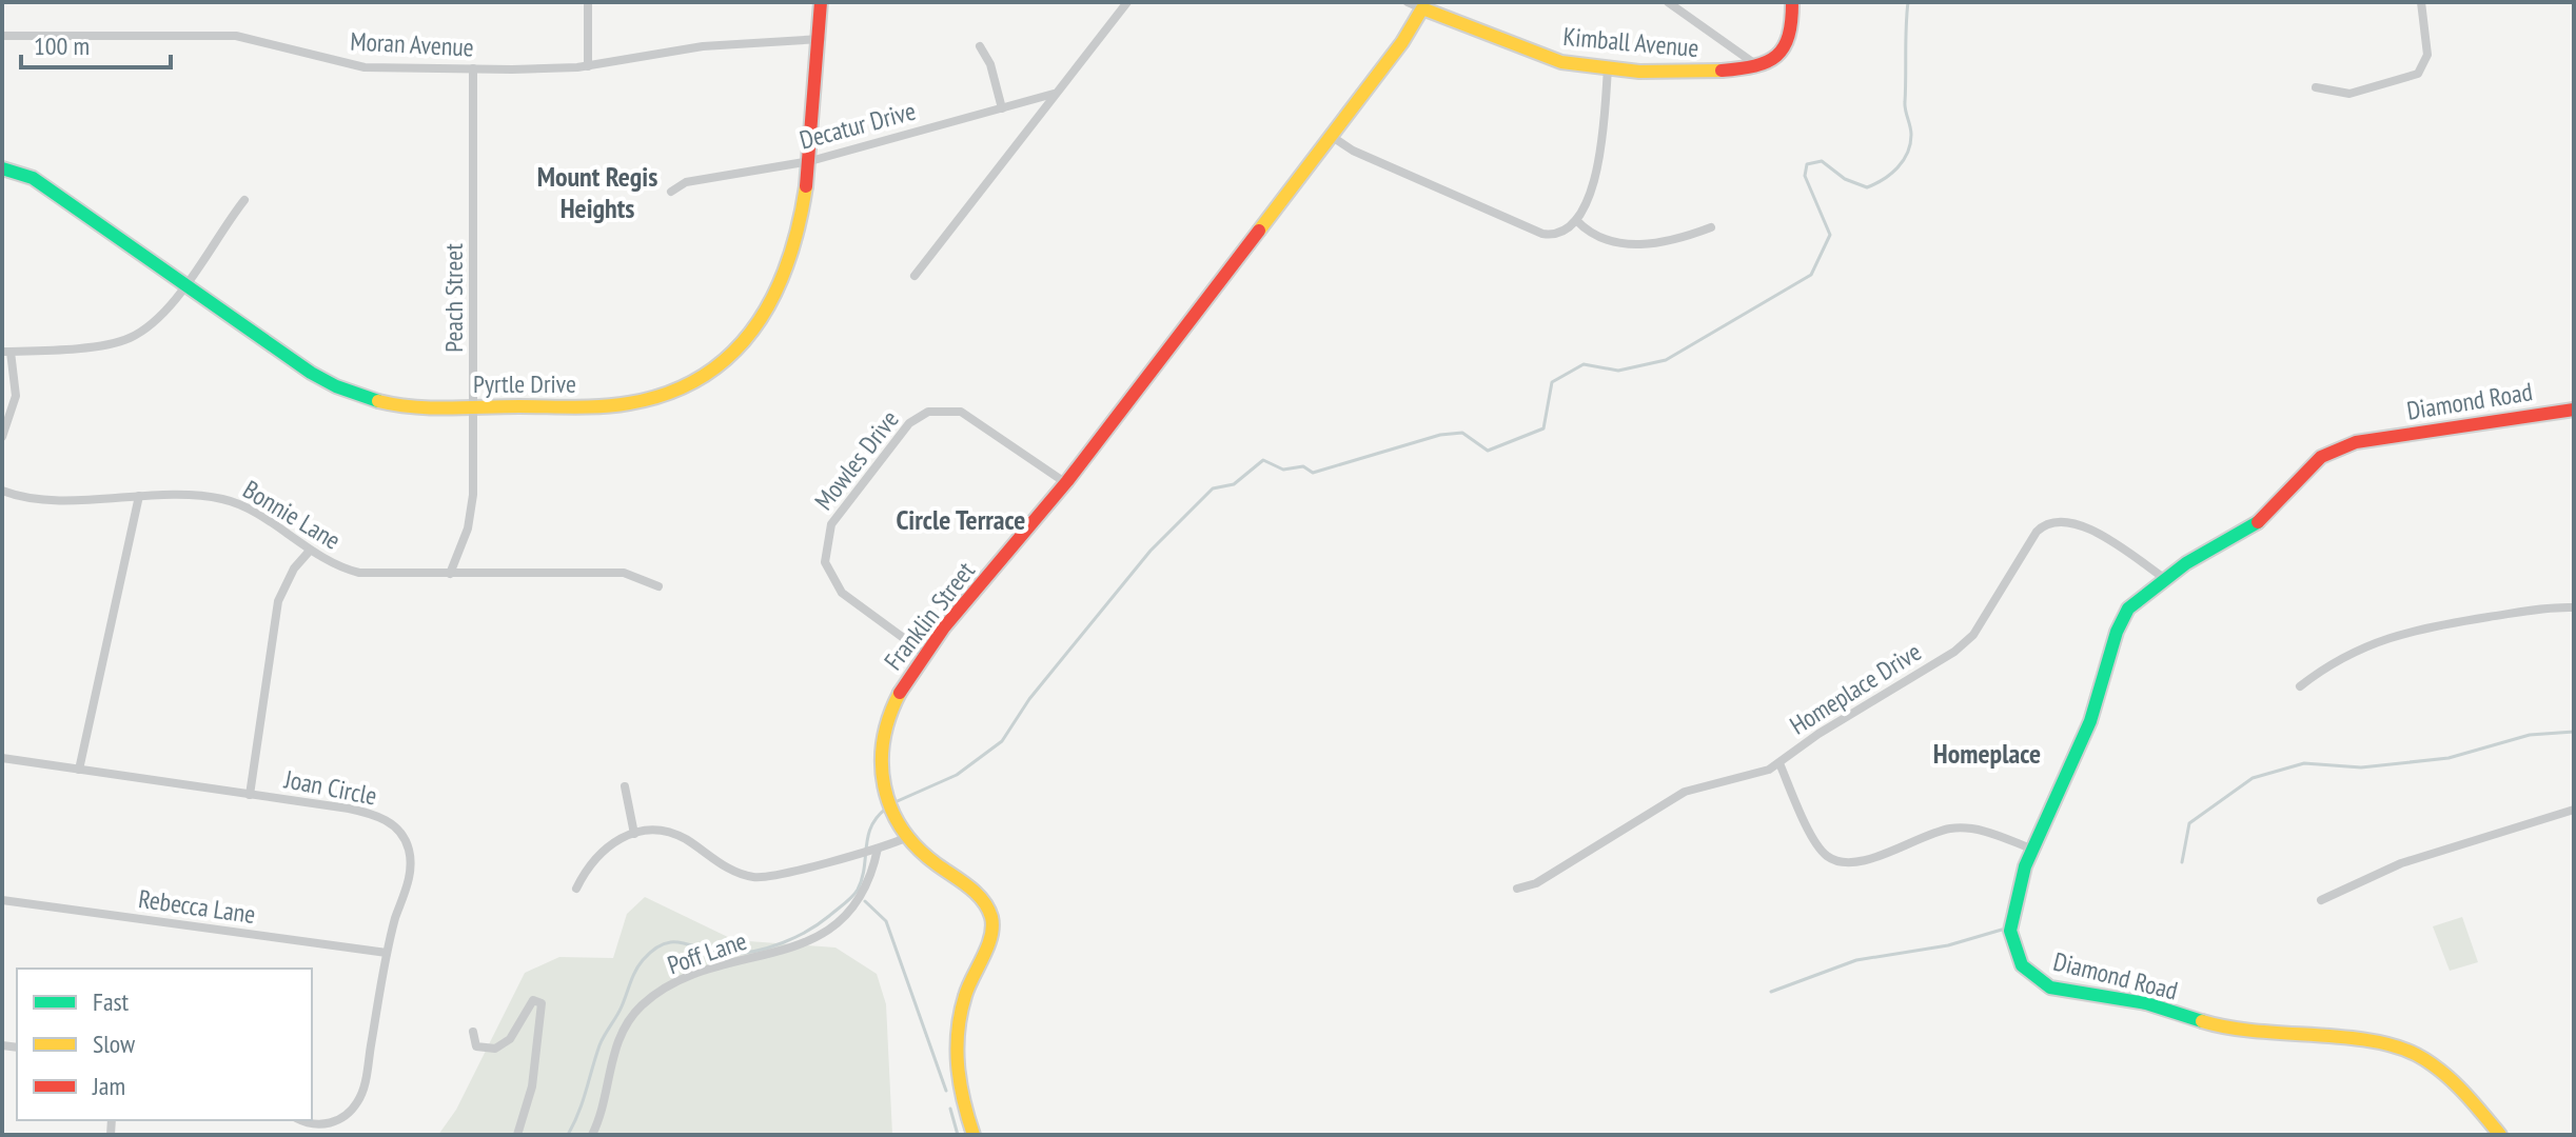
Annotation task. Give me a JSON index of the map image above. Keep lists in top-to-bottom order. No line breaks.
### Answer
{"streets":{"street":["Kimball Avenue","Moran Avenue","Decatur Drive","Peach Street","Pyrtle Drive","Diamond Road","Mowles Drive","Bonnie Lane","Franklin Street","Homeplace Drive","Joan Circle","Rebecca Lane","Poff Lane"]},"crossings":[["Kimball Avenue","Franklin Street"],["Moran Avenue","Peach Street"],["Moran Avenue","Pyrtle Drive"],["Decatur Drive","Pyrtle Drive"],["Peach Street","Pyrtle Drive"],["Peach Street","Bonnie Lane"],["Diamond Road","Homeplace Drive"],["Mowles Drive","Franklin Street"],["Joan Circle","Rebecca Lane"]],"districts":["Mount Regis Heights","Circle Terrace","Homeplace"],"legend":["Fast","Slow","Jam"],"scale_bar":"100 m"}
